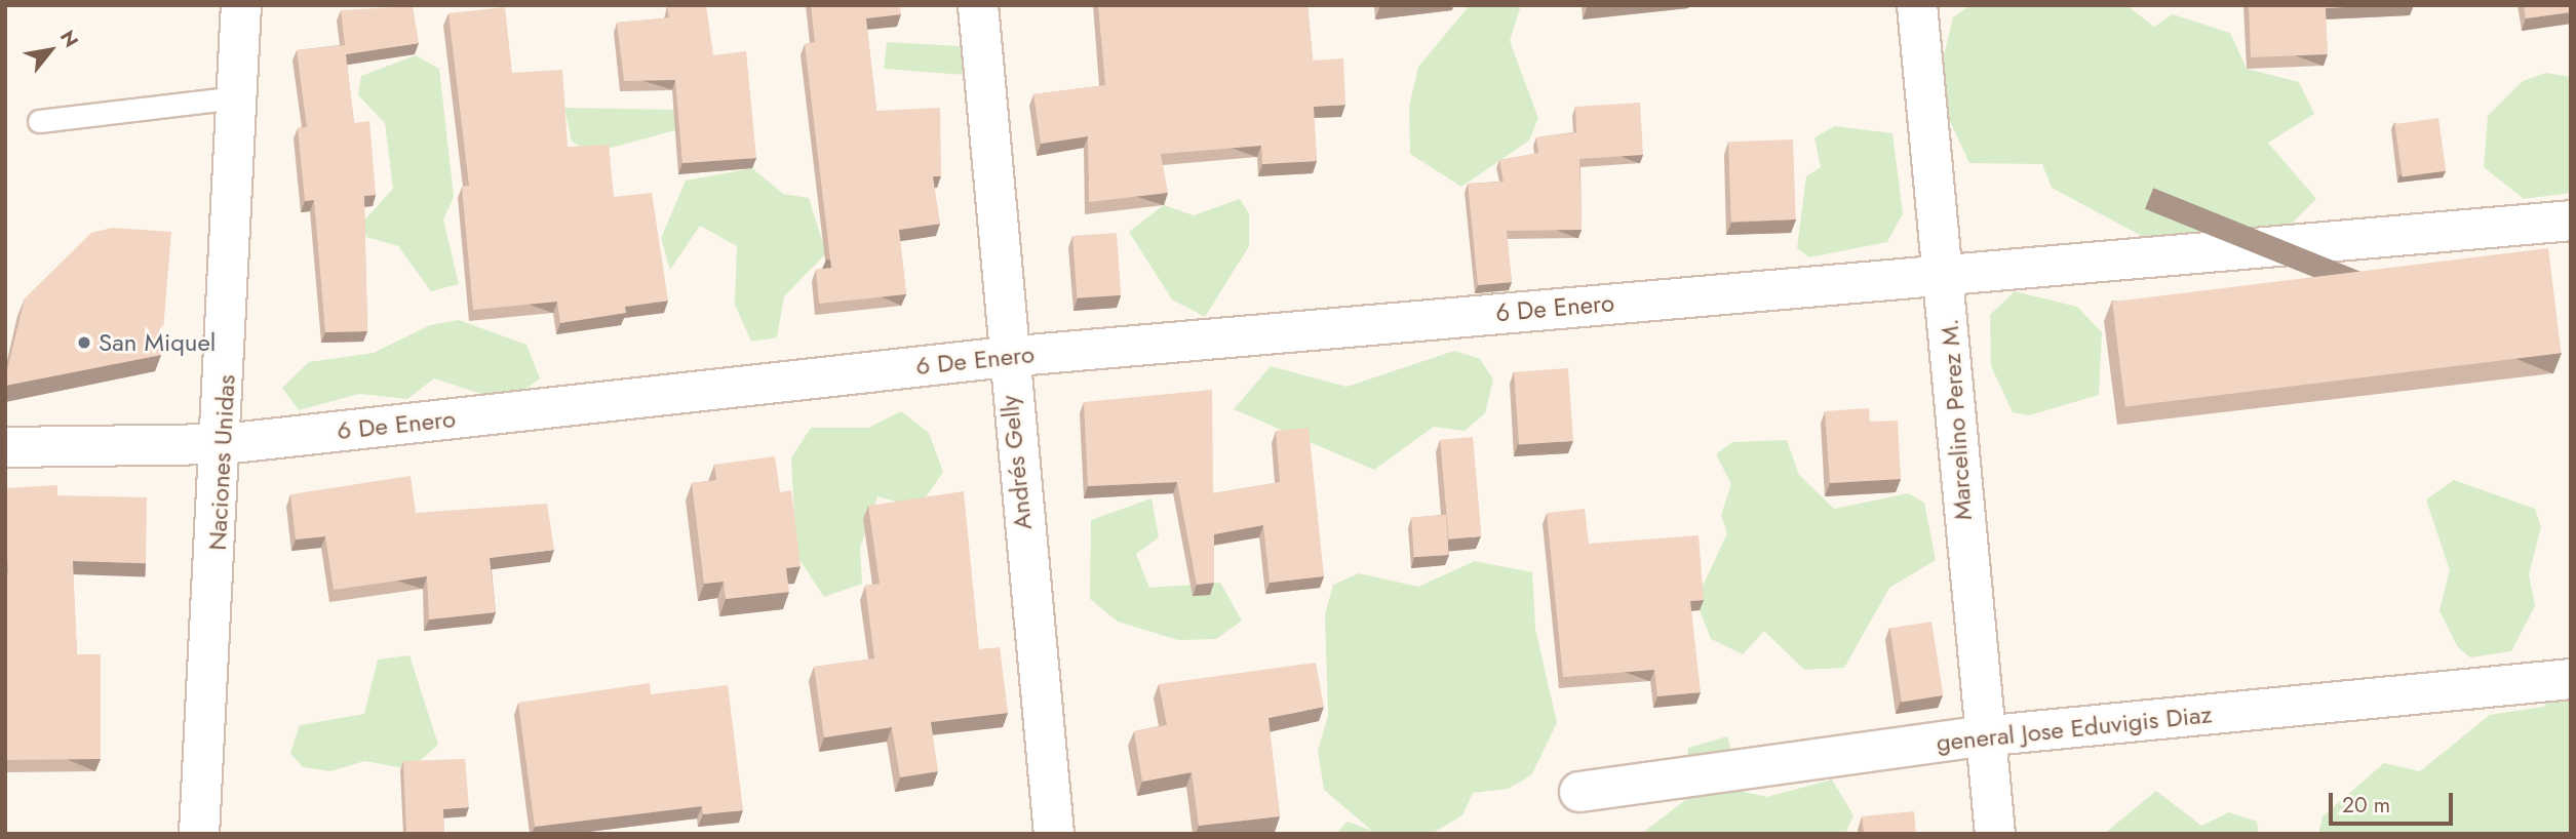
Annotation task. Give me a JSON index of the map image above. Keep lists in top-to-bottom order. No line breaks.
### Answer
{"streets":{"street":["6 De Enero","Marcelino Perez M.","Naciones Unidas","Andrés Gelly","general Jose Eduvigis Diaz"]},"crossings":[["6 De Enero","Marcelino Perez M."],["6 De Enero","Naciones Unidas"],["6 De Enero","Andrés Gelly"],["Marcelino Perez M.","general Jose Eduvigis Diaz"]],"places":["San Miquel"],"scale_bar":"20 m","north":"top right"}
